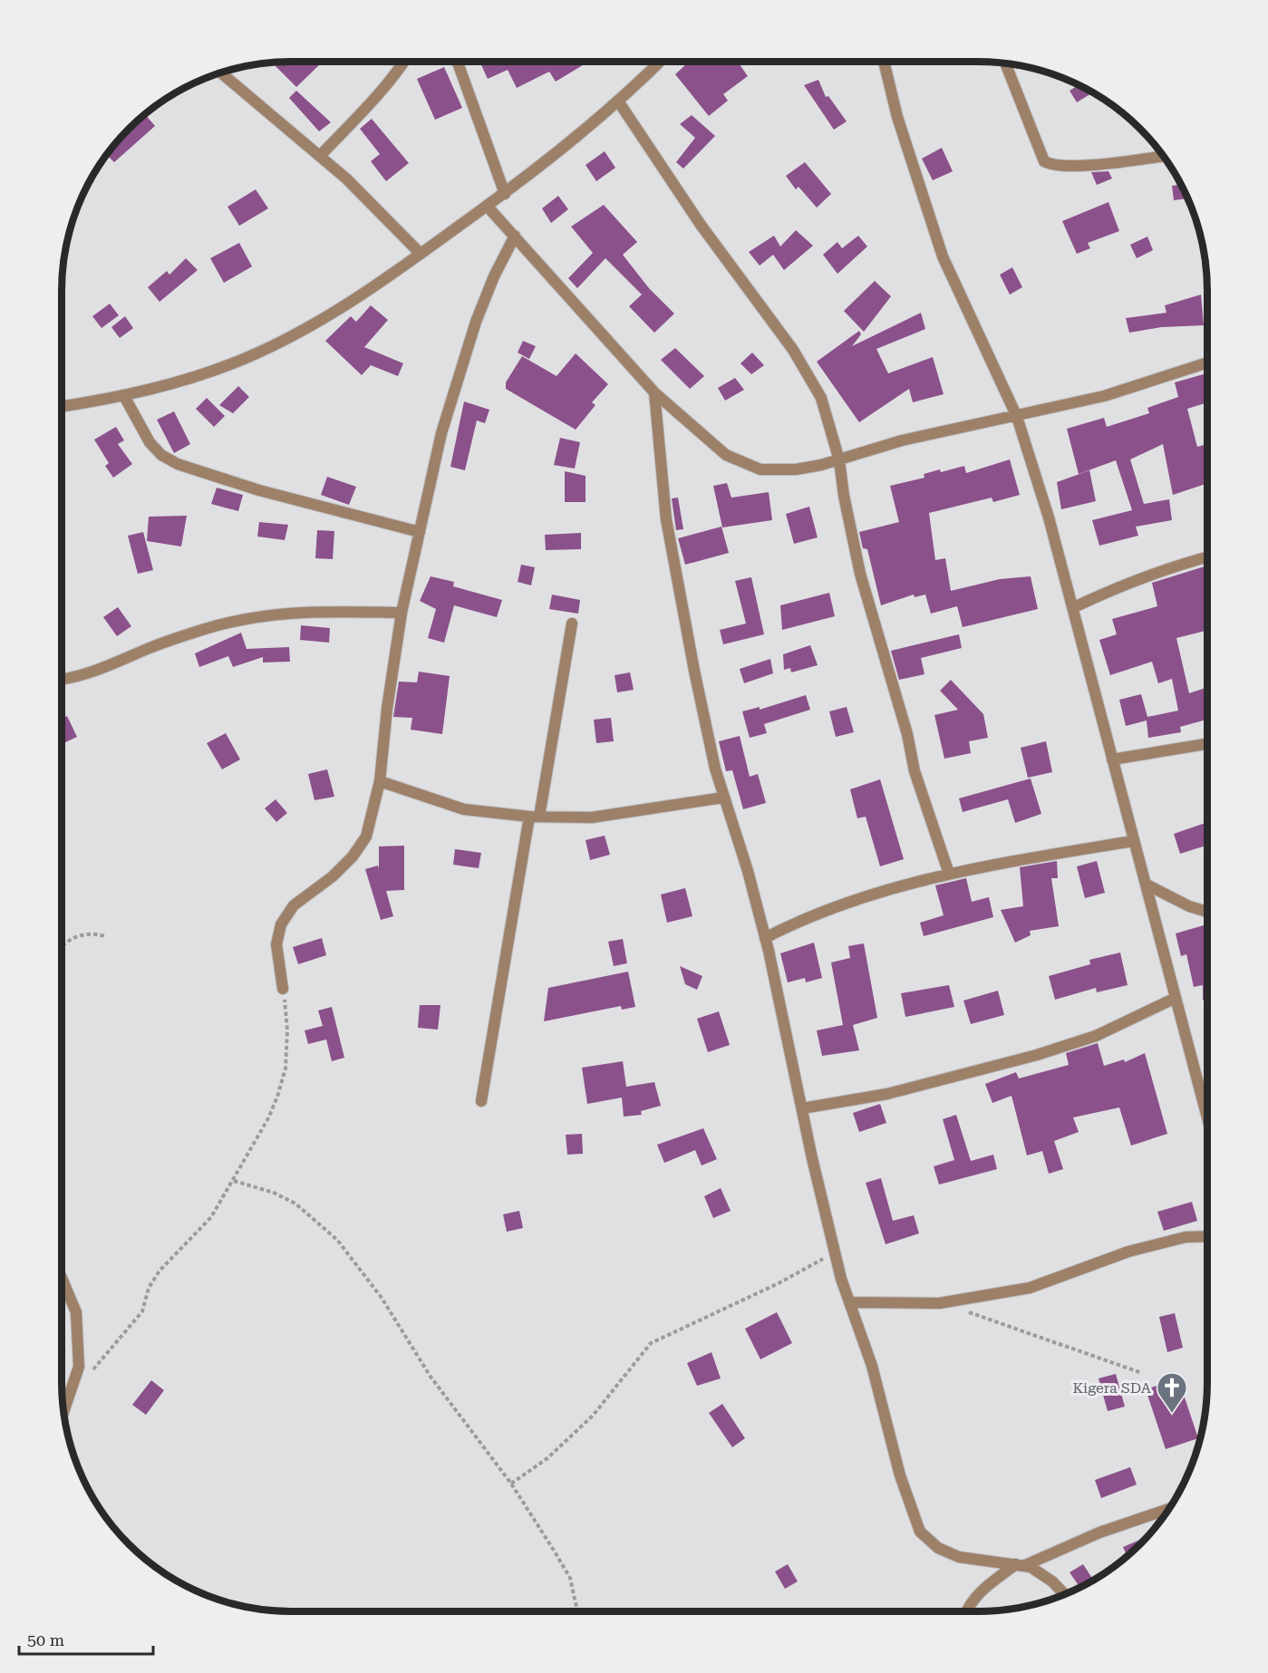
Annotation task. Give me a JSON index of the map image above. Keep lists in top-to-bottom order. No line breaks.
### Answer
{"places":{"church":["Kigera SDA"]},"scale_bar":"50 m"}
